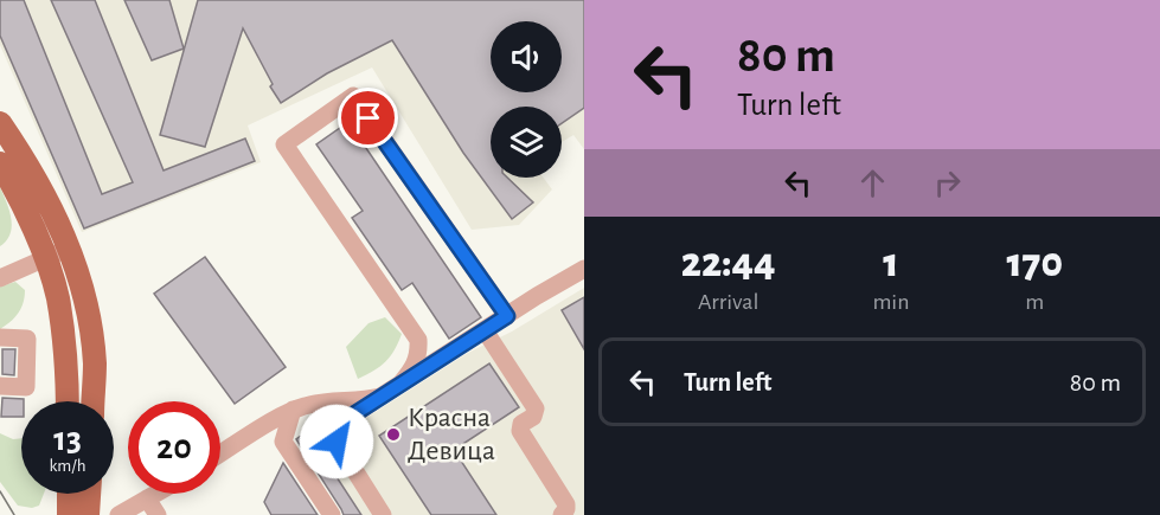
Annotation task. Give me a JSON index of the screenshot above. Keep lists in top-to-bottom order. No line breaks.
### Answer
{"places":["Красна Девица"],"page":{"turn":["80 m","Turn left"],"eta":["22:44","Arrival","1","min","170","m"],"list":[{"name":"Turn left","value":"80 m"}],"speed":"13 km/h","limit":"20"}}
